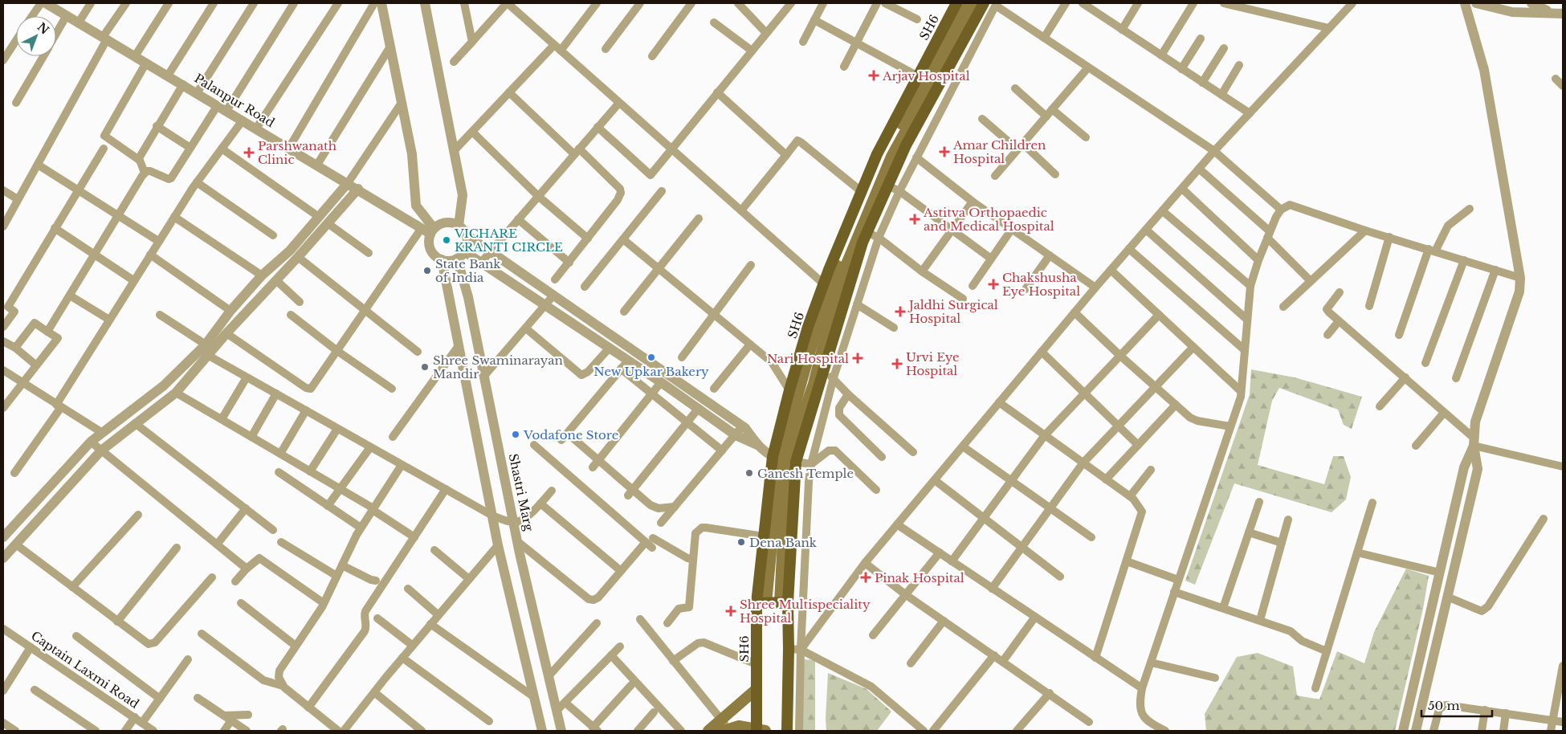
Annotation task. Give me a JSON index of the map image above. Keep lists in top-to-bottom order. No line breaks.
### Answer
{"streets":{"main road":["SH6"],"street":["Palanpur Road","Shastri Marg","Captain Laxmi Road"]},"crossings":[["Palanpur Road","Shastri Marg"]],"places":{"health":["Arjav Hospital","Amar Children Hospital","Parshwanath Clinic","Astitva Orthopaedic and Medical Hospital","Chakshusha Eye Hospital","Jaldhi Surgical Hospital","Nari Hospital","Urvi Eye Hospital","Pinak Hospital","Shree Multispeciality Hospital"],"other":["VICHARE KRANTI CIRCLE","State Bank of India","New Upkar Bakery","Shree Swaminarayan Mandir","Vodafone Store","Ganesh Temple","Dena Bank"]},"scale_bar":"50 m","north":"top right"}
